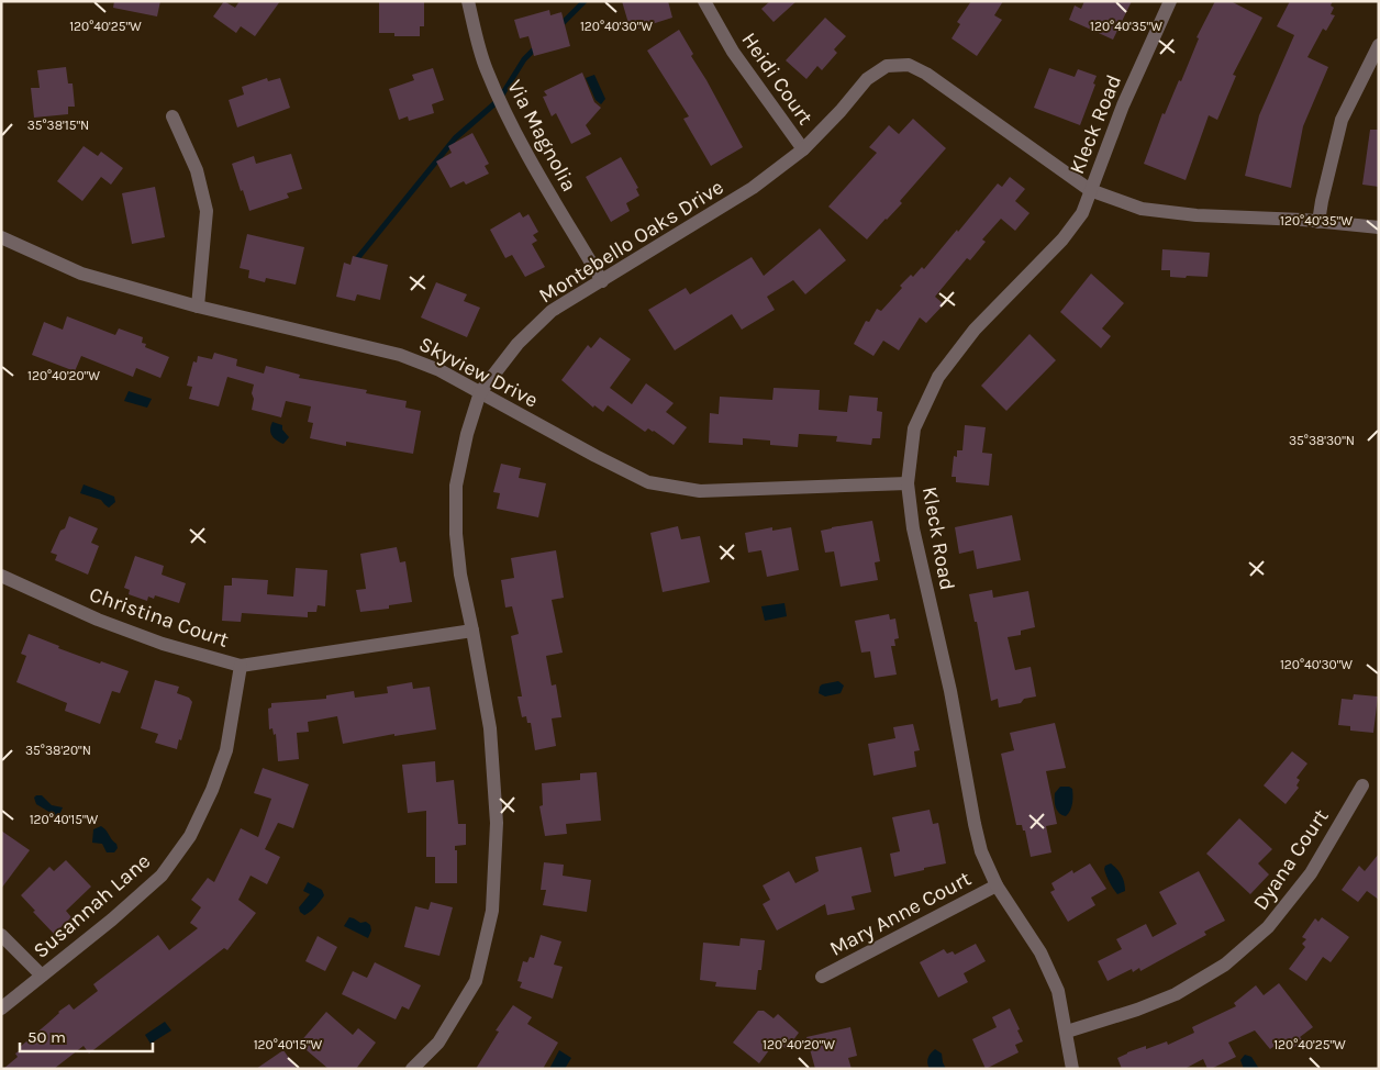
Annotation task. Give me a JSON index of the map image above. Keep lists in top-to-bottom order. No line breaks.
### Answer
{"streets":{"street":["Heidi Court","Kleck Road","Via Magnolia","Montebello Oaks Drive","Skyview Drive","Christina Court","Dyana Court","Susannah Lane","Mary Anne Court"]},"crossings":[["Heidi Court","Montebello Oaks Drive"],["Kleck Road","Montebello Oaks Drive"],["Kleck Road","Skyview Drive"],["Kleck Road","Dyana Court"],["Kleck Road","Mary Anne Court"],["Via Magnolia","Montebello Oaks Drive"],["Montebello Oaks Drive","Skyview Drive"],["Montebello Oaks Drive","Christina Court"],["Christina Court","Susannah Lane"]],"scale_bar":"50 m","coordinates":["120°40'25\"W","120°40'30\"W","120°40'35\"W","35°38'15\"N","120°40'20\"W","35°38'30\"N","35°38'20\"N","120°40'15\"W"]}
